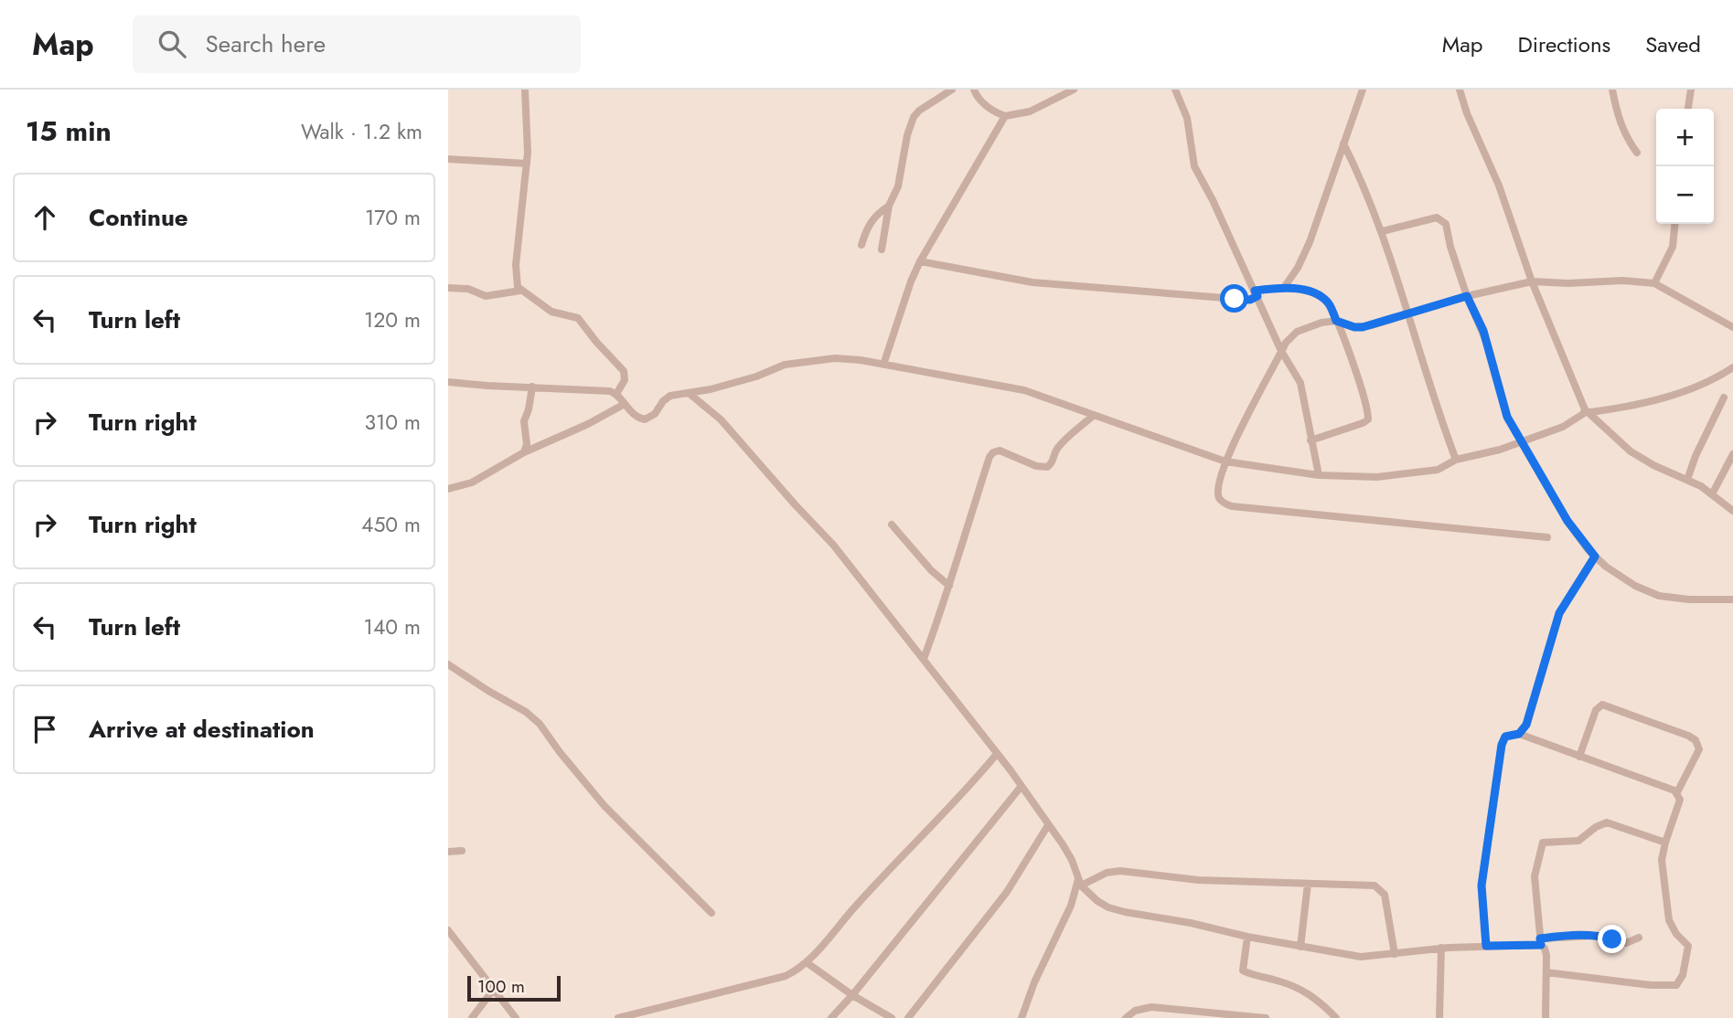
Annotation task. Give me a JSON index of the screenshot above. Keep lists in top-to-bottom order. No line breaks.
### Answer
{"scale_bar":"100 m","page":{"header":"Map","search":"Search here","nav":["Map","Directions","Saved"],"heading":["15 min","Walk · 1.2 km"],"map_buttons":["+","−"],"list":[["Continue","170 m"],["Turn left","120 m"],["Turn right","310 m"],["Turn right","450 m"],["Turn left","140 m"],"Arrive at destination"],"scale":"100 m"}}
